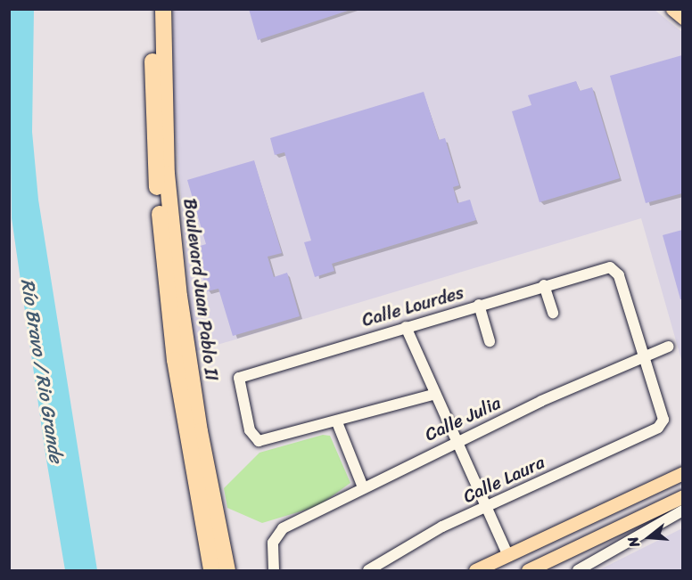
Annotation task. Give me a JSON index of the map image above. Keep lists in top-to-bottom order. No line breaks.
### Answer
{"streets":{"highway":["Boulevard Juan Pablo II"],"street":["Calle Lourdes","Calle Julia","Calle Laura"]},"crossings":[["Calle Lourdes","Calle Julia"],["Calle Lourdes","Calle Laura"],["Calle Julia","Calle Laura"]],"water":["Río Bravo / Rio Grande"],"north":"left"}
